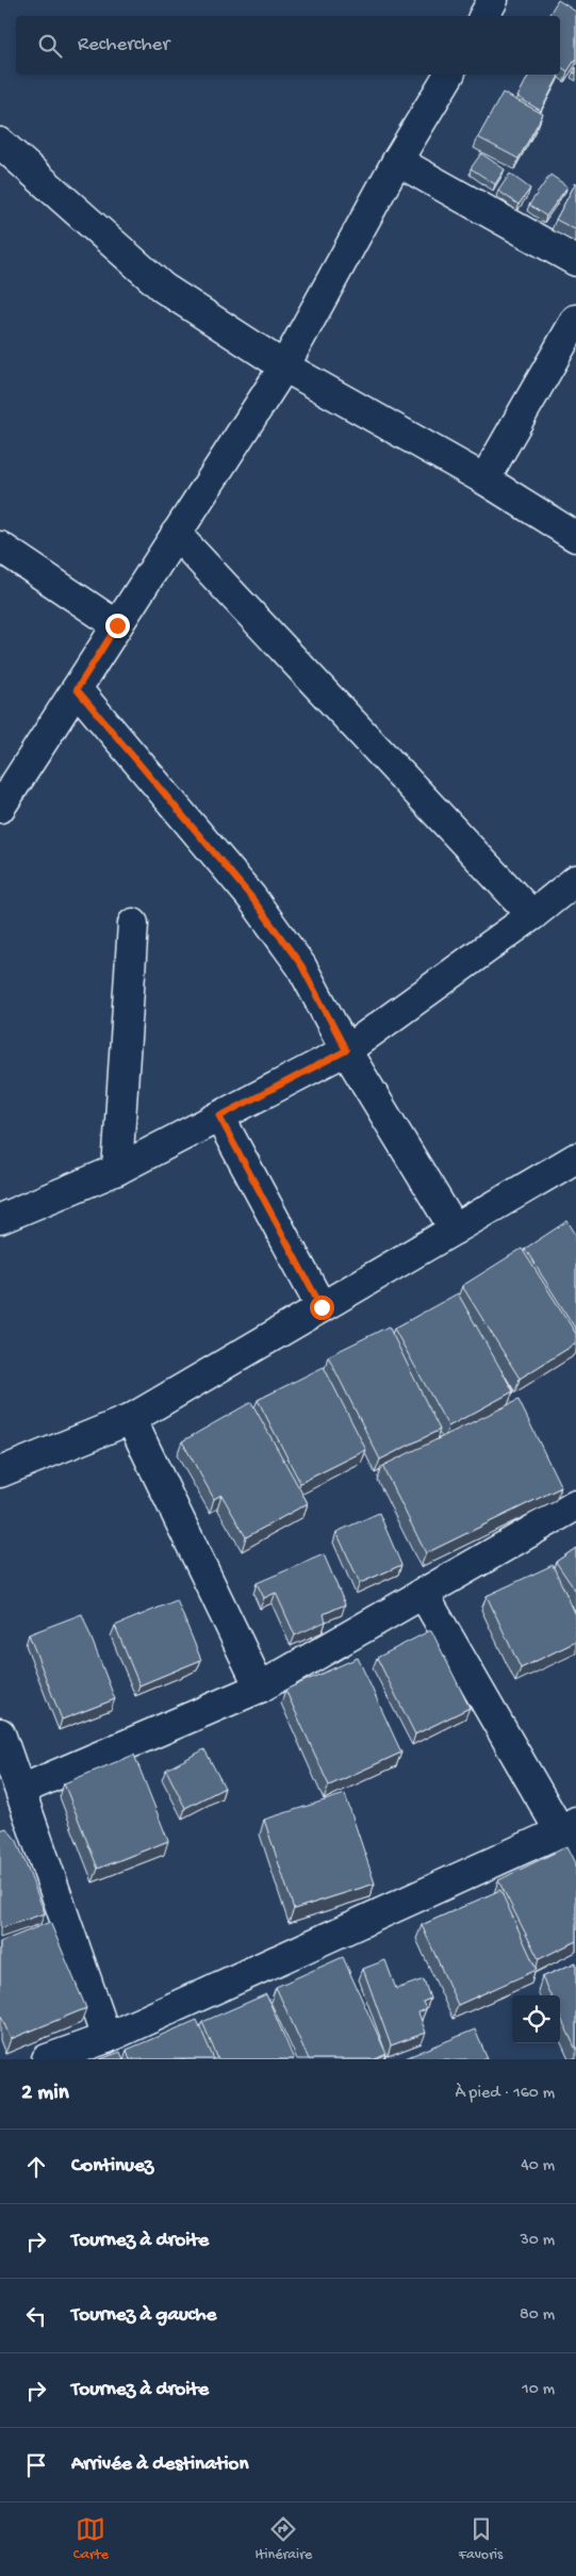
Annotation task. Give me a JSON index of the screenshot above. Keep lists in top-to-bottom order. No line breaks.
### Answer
{"page":{"search":"Rechercher","heading":["2 min","À pied · 160 m"],"list":[["Continuez","40 m"],["Tournez à droite","30 m"],["Tournez à gauche","80 m"],["Tournez à droite","10 m"],"Arrivée à destination"],"nav":["Carte","Itinéraire","Favoris"]}}
